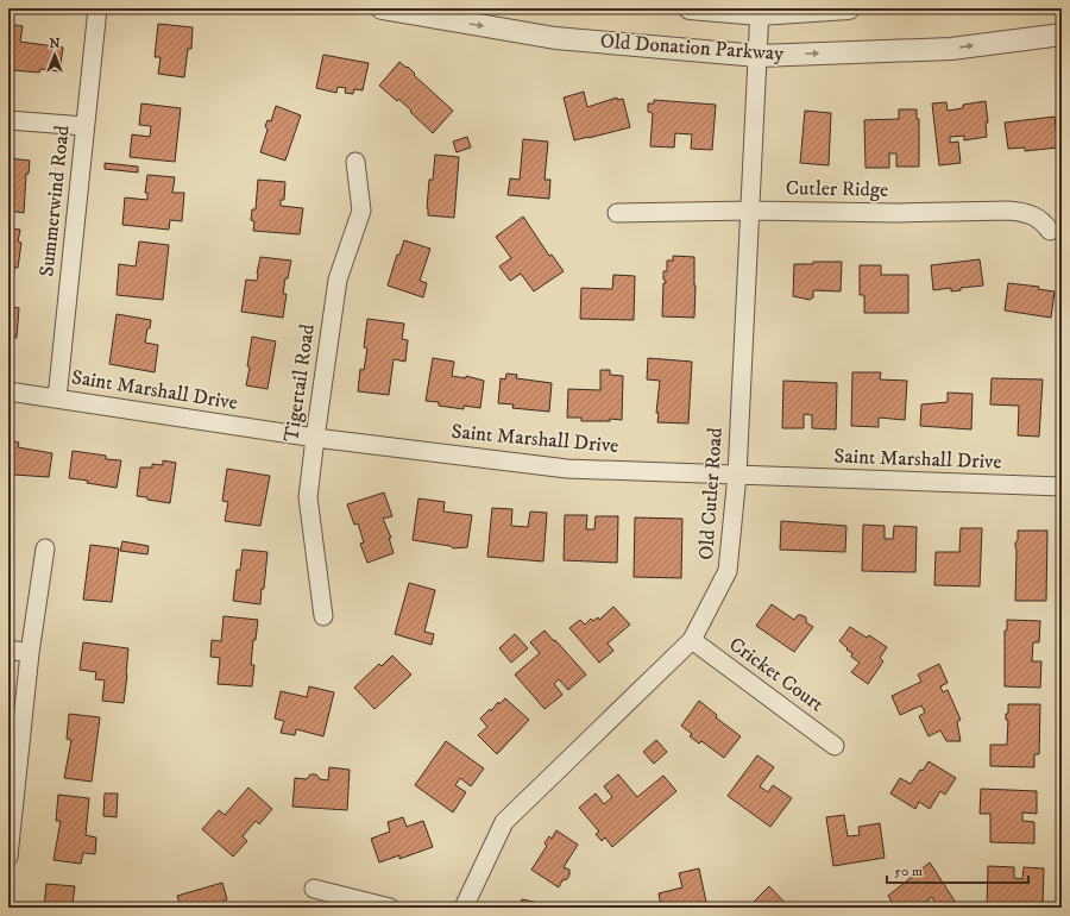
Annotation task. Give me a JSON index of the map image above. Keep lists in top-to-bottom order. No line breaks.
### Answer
{"streets":{"street":["Old Donation Parkway","Cutler Ridge","Summerwind Road","Tigertail Road","Saint Marshall Drive","Old Cutler Road","Cricket Court"]},"crossings":[["Old Donation Parkway","Old Cutler Road"],["Cutler Ridge","Old Cutler Road"],["Summerwind Road","Saint Marshall Drive"],["Tigertail Road","Saint Marshall Drive"],["Saint Marshall Drive","Old Cutler Road"],["Old Cutler Road","Cricket Court"]],"one_way":["Old Donation Parkway"],"scale_bar":"50 m","north":"top"}
